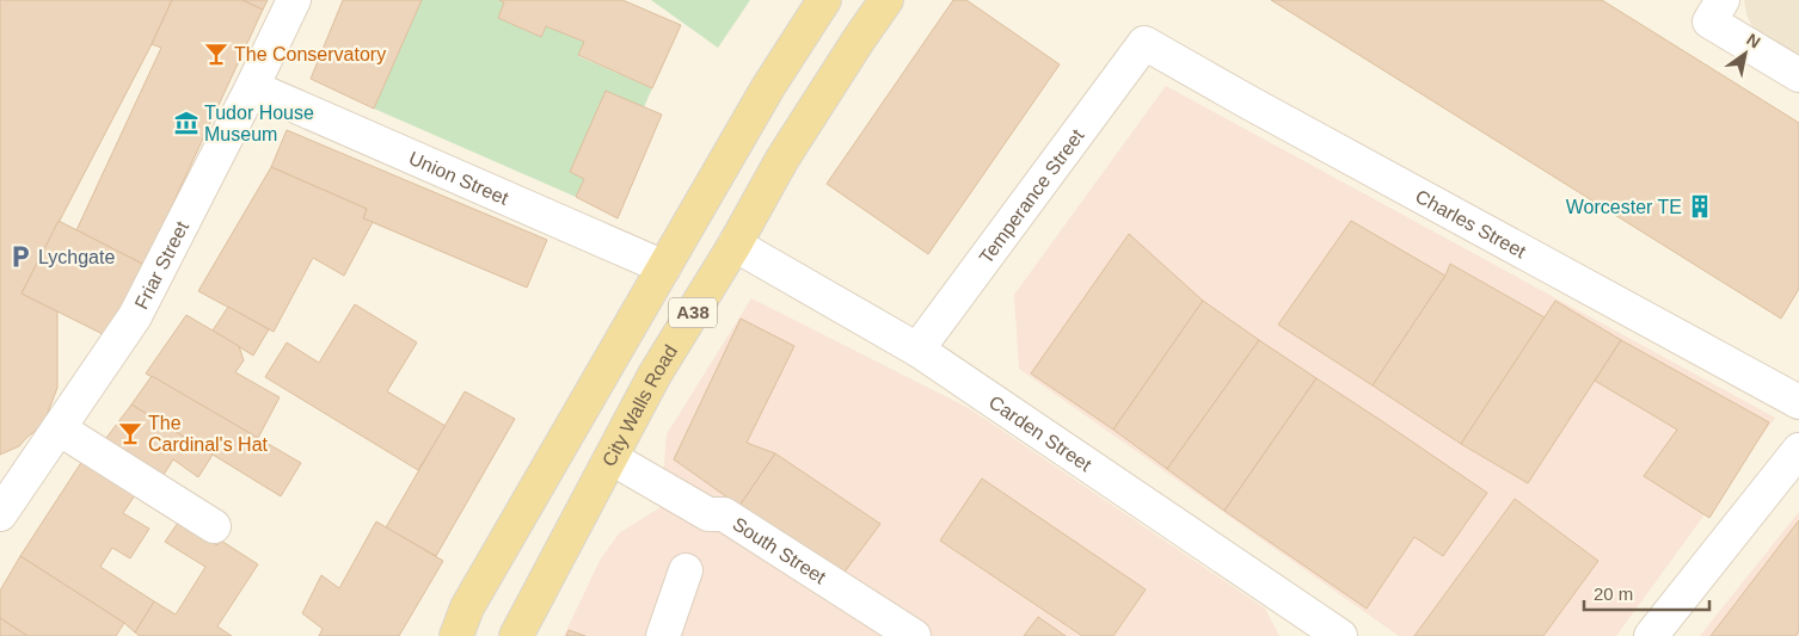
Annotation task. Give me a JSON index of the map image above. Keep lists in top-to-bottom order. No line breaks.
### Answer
{"streets":{"main road":["A38","City Walls Road"],"street":["Union Street","Temperance Street","Charles Street","Friar Street","Carden Street","South Street"]},"crossings":[["Union Street","Friar Street"],["Union Street","A38"],["Temperance Street","Charles Street"],["Temperance Street","Carden Street"],["City Walls Road","Carden Street"],["City Walls Road","South Street"]],"places":{"bar":["The Conservatory","The Cardinal's Hat"],"museum":["Tudor House Museum"],"building":["Worcester TE"],"parking":["Lychgate"]},"scale_bar":"20 m","north":"top right"}
